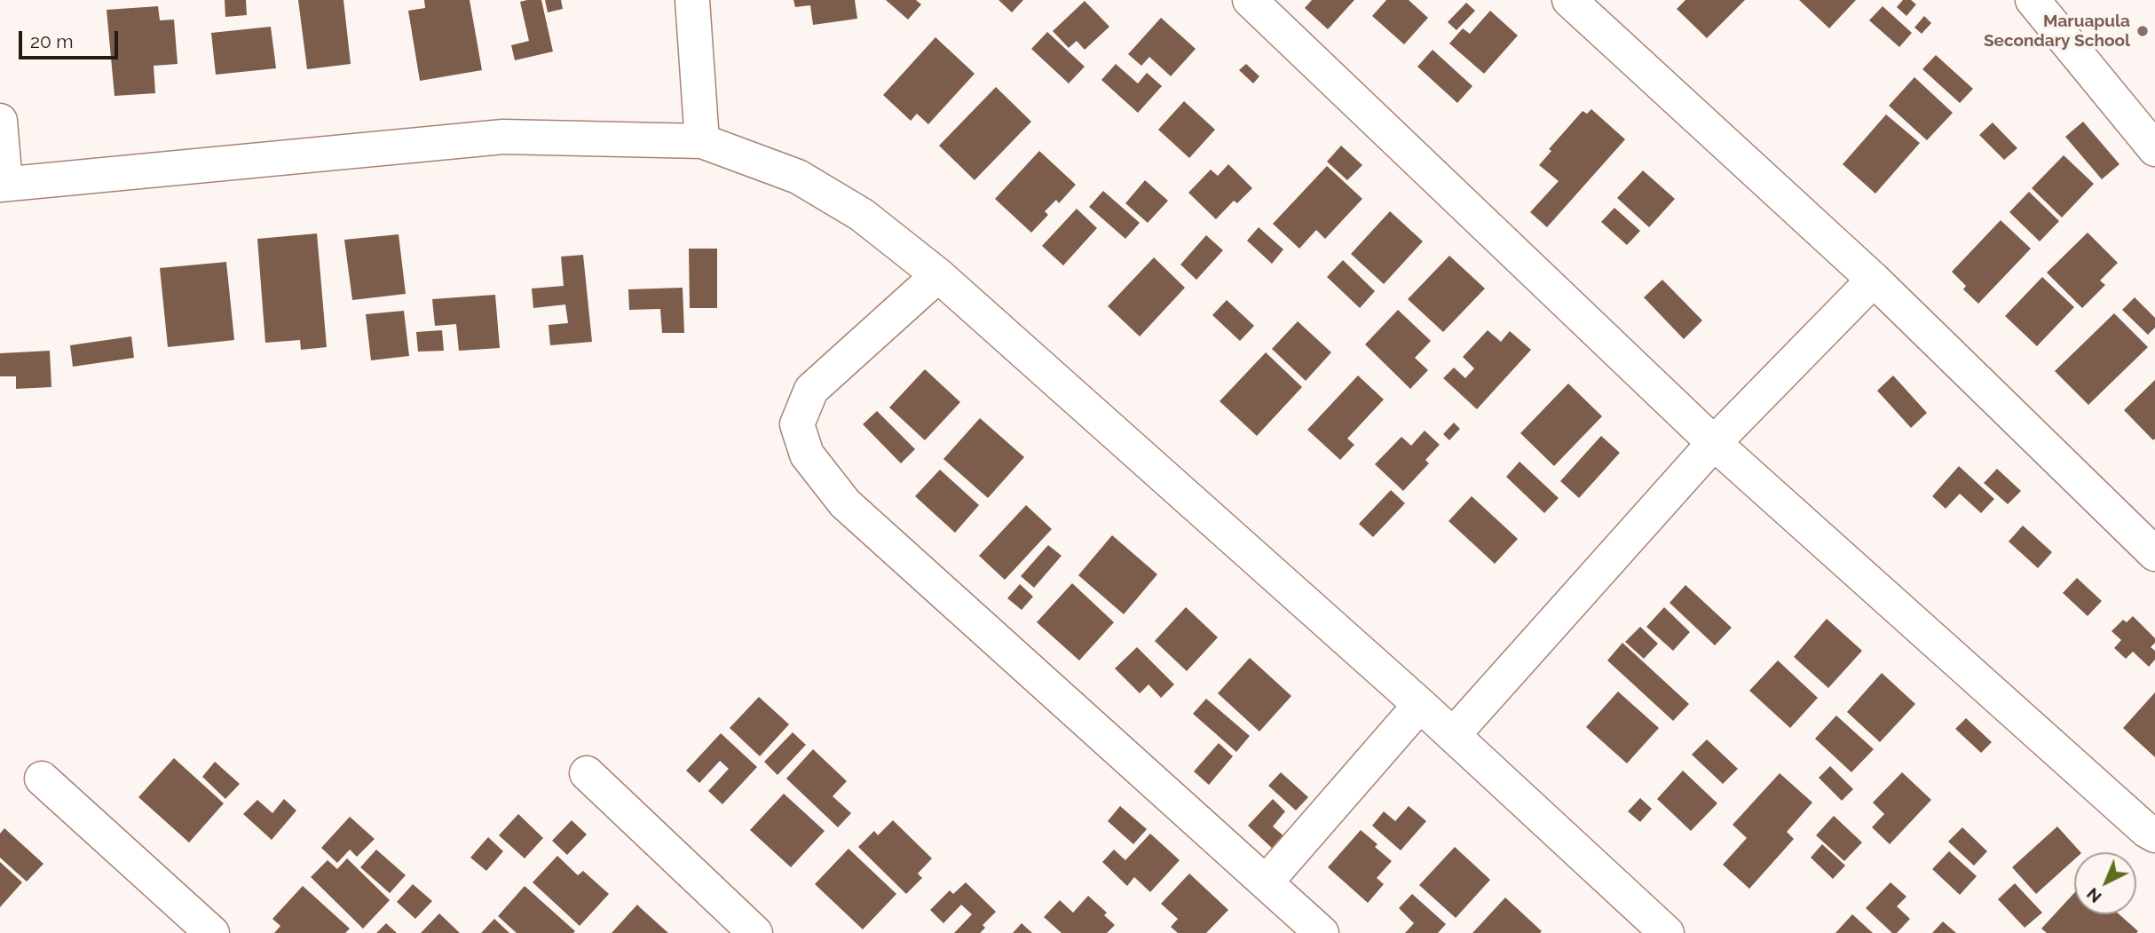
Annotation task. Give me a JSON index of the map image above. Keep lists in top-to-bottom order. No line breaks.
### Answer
{"places":["Maruapula Secondary School"],"scale_bar":"20 m","north":"bottom left"}
